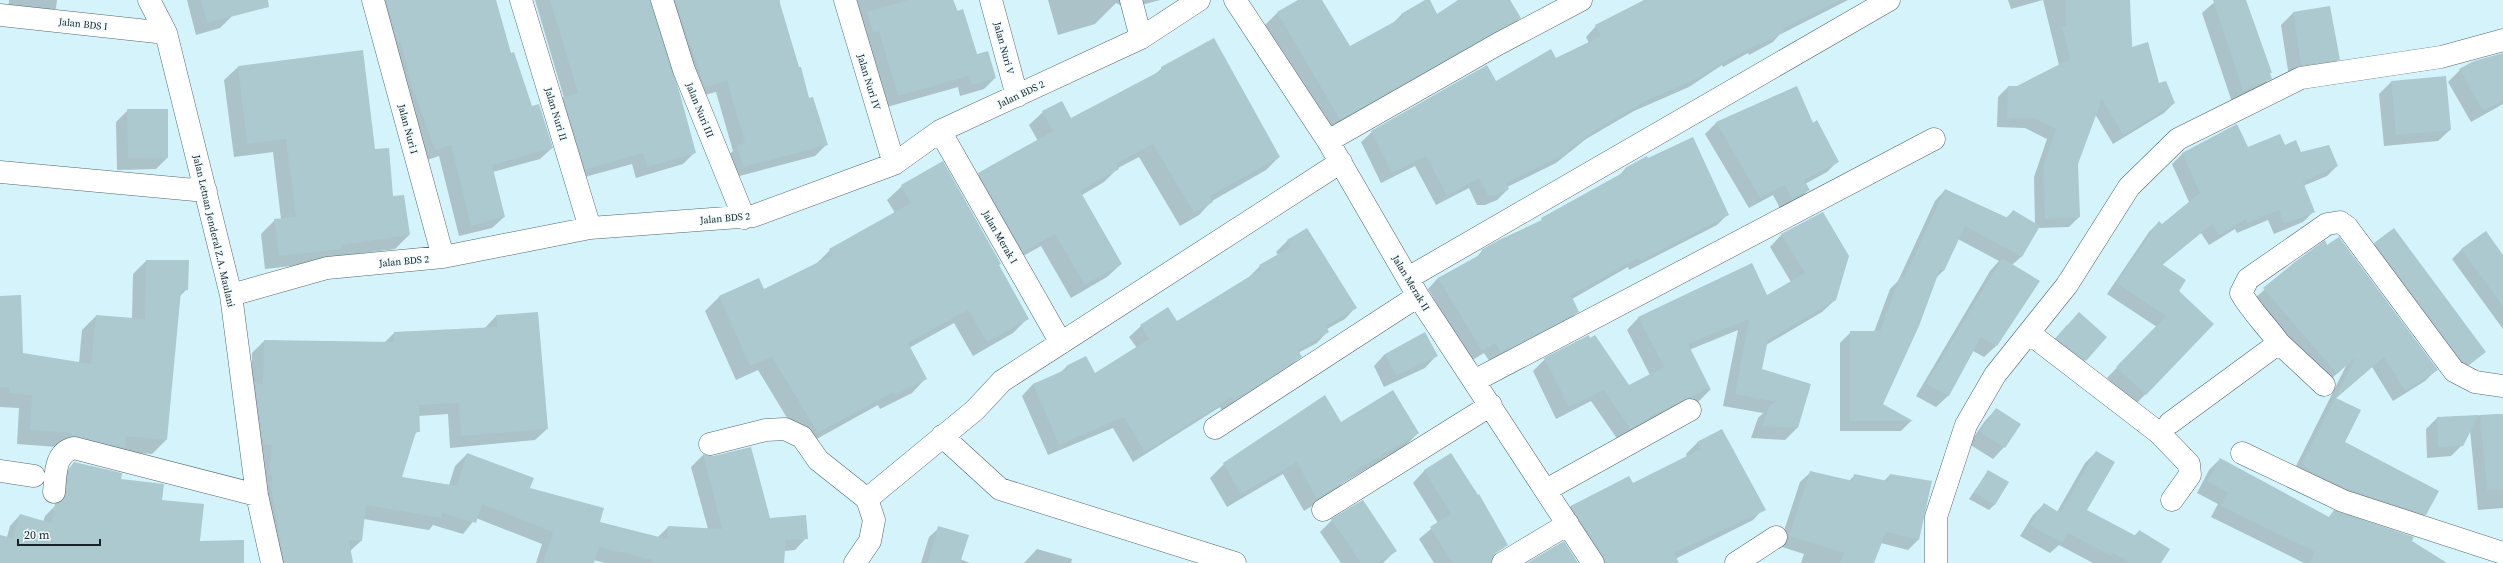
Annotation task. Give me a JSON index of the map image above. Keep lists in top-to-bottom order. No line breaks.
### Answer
{"streets":{"street":["Jalan BDS I","Jalan Nuri V","Jalan Nuri IV","Jalan BDS 2","Jalan Nuri III","Jalan Nuri II","Jalan Nuri I","Jalan Letnan Jenderal Z.A. Maulani","Jalan Merak I","Jalan Merak II"]},"crossings":[["Jalan BDS I","Jalan Letnan Jenderal Z.A. Maulani"],["Jalan Nuri V","Jalan BDS 2"],["Jalan Nuri IV","Jalan BDS 2"],["Jalan BDS 2","Jalan Nuri III"],["Jalan BDS 2","Jalan Nuri II"],["Jalan BDS 2","Jalan Nuri I"],["Jalan BDS 2","Jalan Letnan Jenderal Z.A. Maulani"],["Jalan BDS 2","Jalan Merak I"]],"scale_bar":"20 m"}
